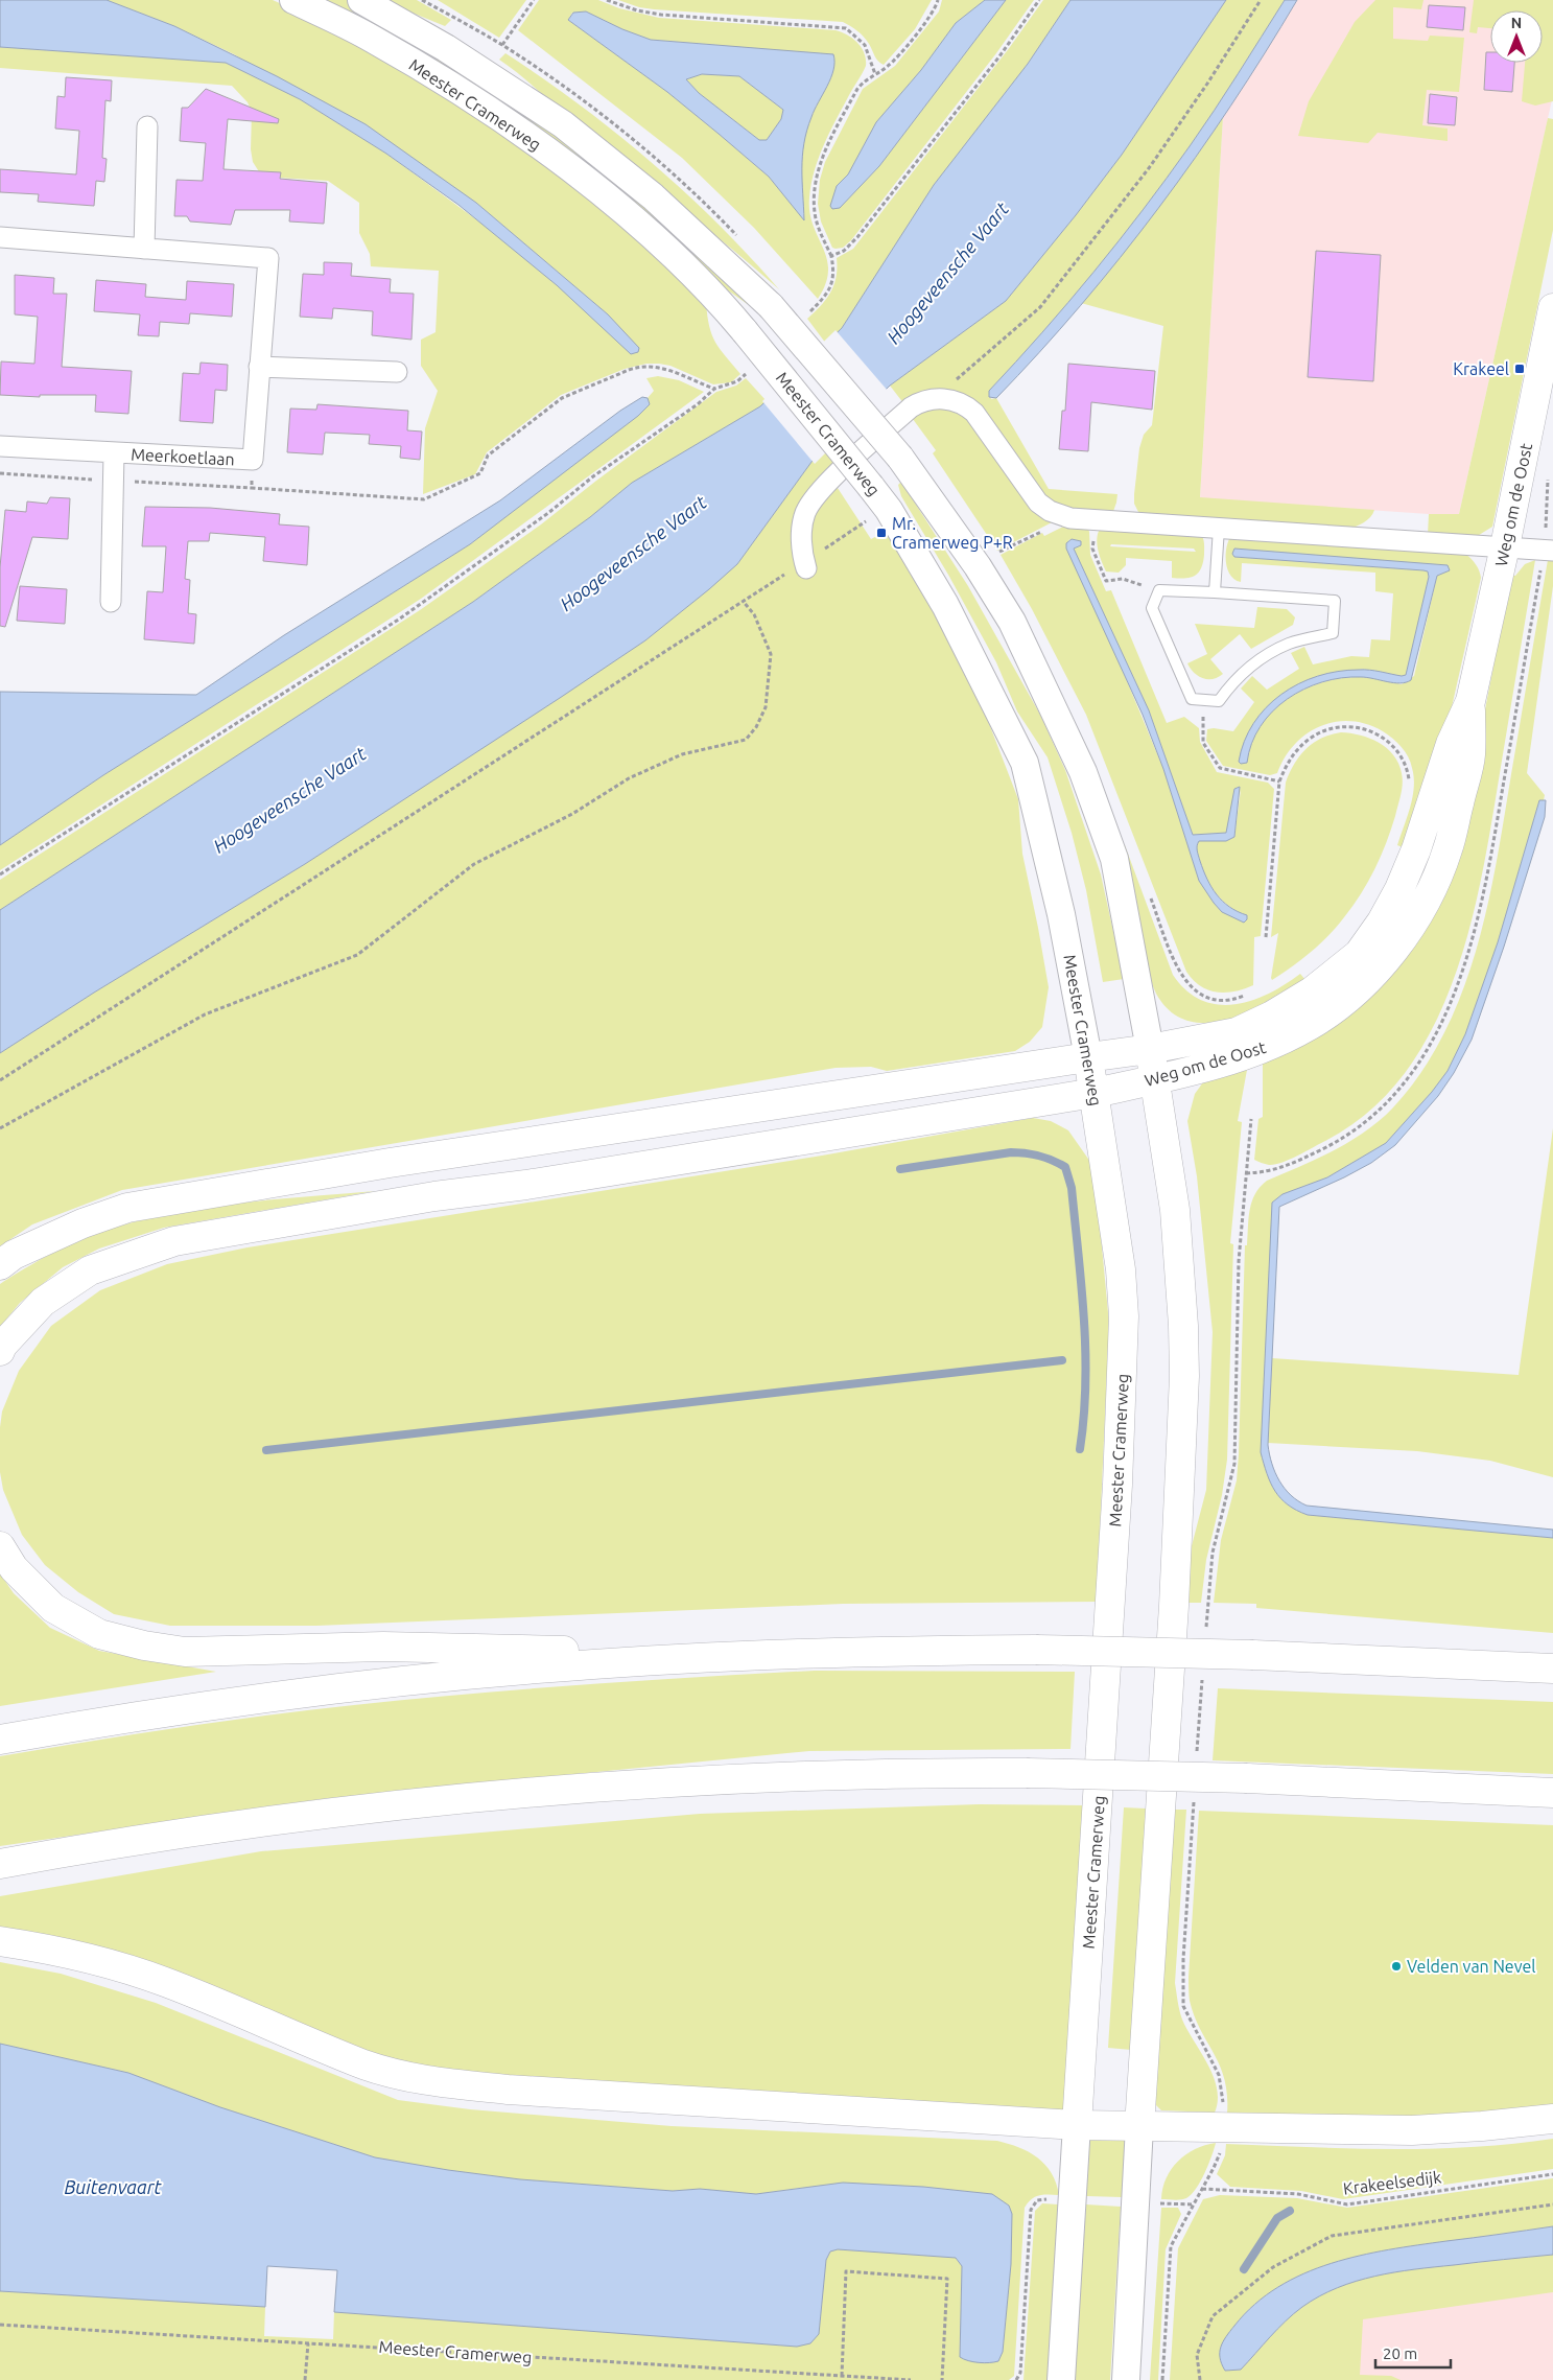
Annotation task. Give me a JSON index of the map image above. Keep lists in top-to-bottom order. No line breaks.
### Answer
{"streets":{"main road":["Meester Cramerweg","Weg om de Oost"],"street":["Meerkoetlaan"],"path":["Krakeelsedijk"]},"crossings":[["Meester Cramerweg","Weg om de Oost"]],"water":["Hoogeveensche Vaart","Buitenvaart"],"places":{"transit":["Krakeel","Mr. Cramerweg P+R"],"other":["Velden van Nevel"]},"scale_bar":"20 m","north":"top"}
